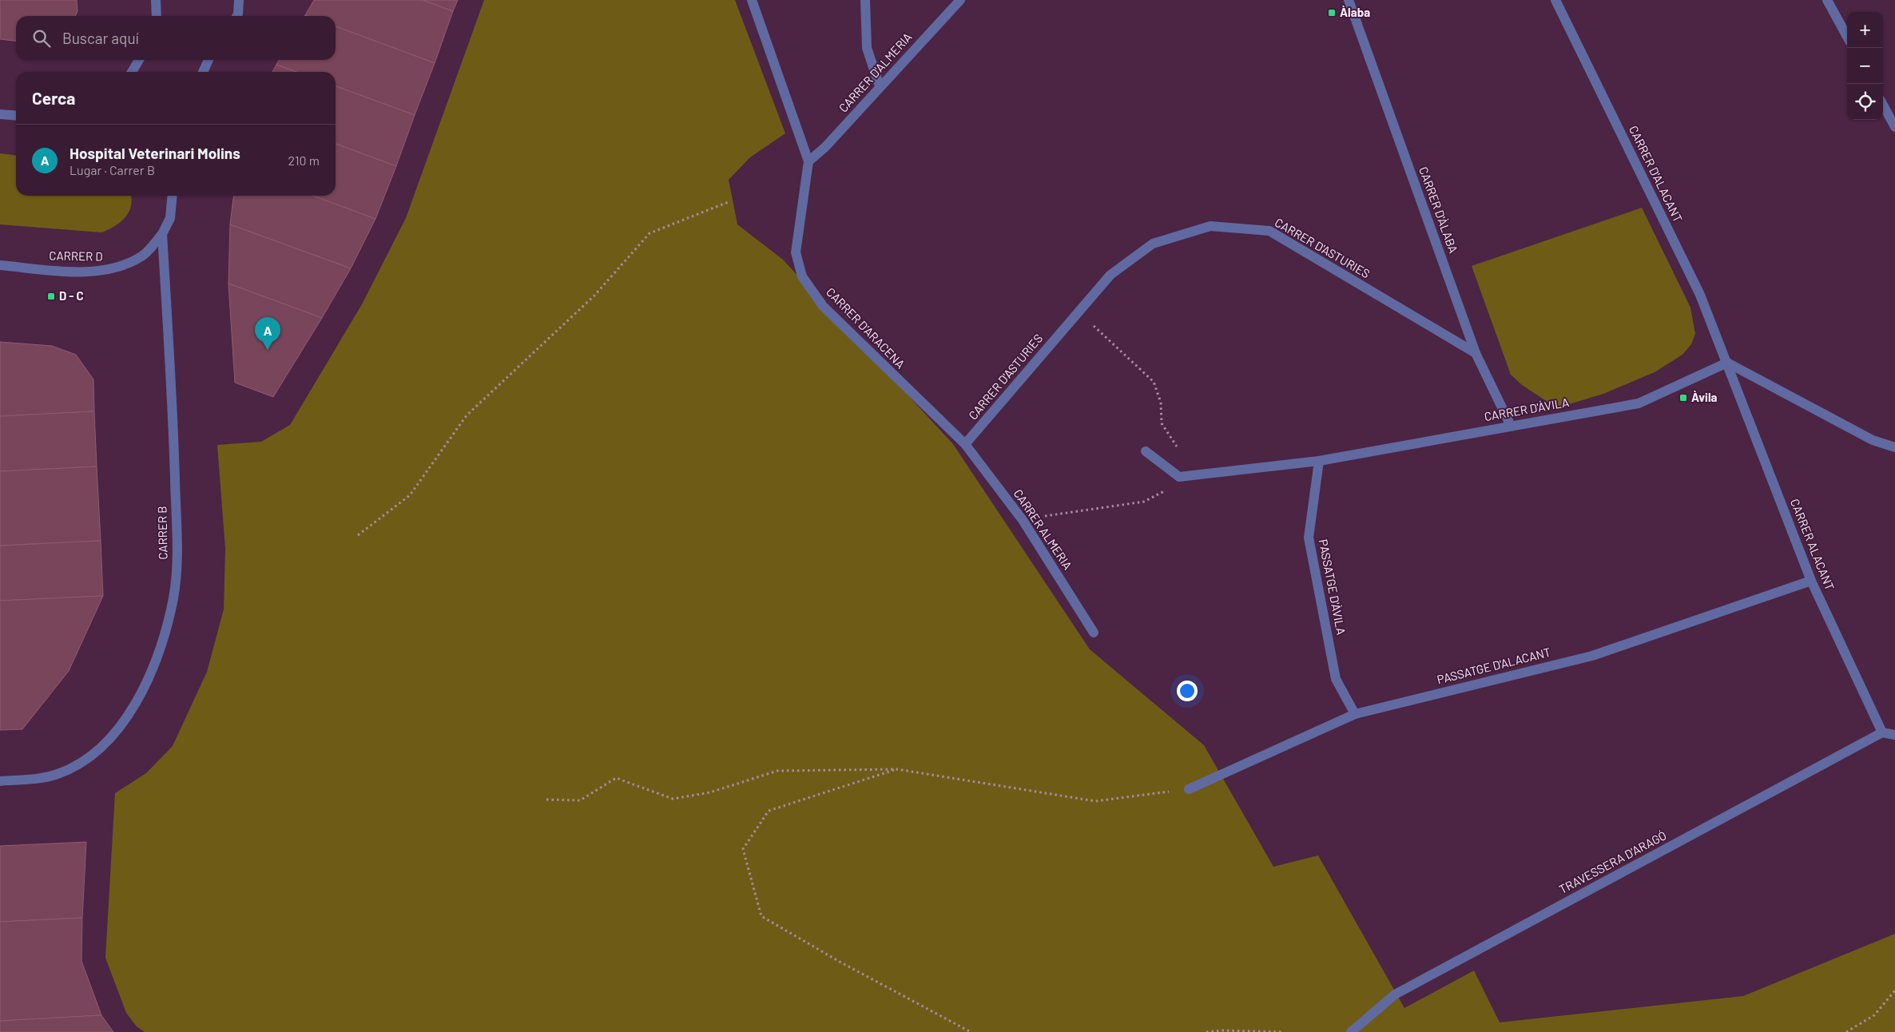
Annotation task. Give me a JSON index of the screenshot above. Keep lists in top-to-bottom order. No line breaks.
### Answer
{"streets":{"street":["CARRER D'ALMERIA","CARRER D'ALACANT","CARRER D'ÀLABA","CARRER D'ASTURIES","CARRER D","CARRER D'ARACENA","CARRER D'ÀVILA","CARRER ALMERIA","CARRER B","CARRER ALACANT","PASSATGE D'ÀVILA","PASSATGE D'ALACANT","TRAVESSERA D'ARAGÓ"]},"crossings":[["CARRER D'ALMERIA","CARRER D'ARACENA"],["CARRER D'ALACANT","CARRER D'ÀVILA"],["CARRER D'ALACANT","CARRER ALACANT"],["CARRER D'ÀLABA","CARRER D'ASTURIES"],["CARRER D'ÀLABA","CARRER D'ÀVILA"],["CARRER D'ASTURIES","CARRER D'ARACENA"],["CARRER D'ASTURIES","CARRER ALMERIA"],["CARRER D","CARRER B"],["CARRER D'ARACENA","CARRER ALMERIA"],["CARRER D'ÀVILA","CARRER ALACANT"],["CARRER D'ÀVILA","PASSATGE D'ÀVILA"],["CARRER ALACANT","PASSATGE D'ALACANT"],["CARRER ALACANT","TRAVESSERA D'ARAGÓ"],["PASSATGE D'ÀVILA","PASSATGE D'ALACANT"]],"places":{"transit":["Àlaba","D - C","Àvila"]},"page":{"map_buttons":["+","−"],"search":"Buscar aquí","heading":"Cerca","list":[{"mark":"A","name":"Hospital Veterinari Molins","note":"Lugar · Carrer B","value":"210 m"}],"pins":"A"}}
